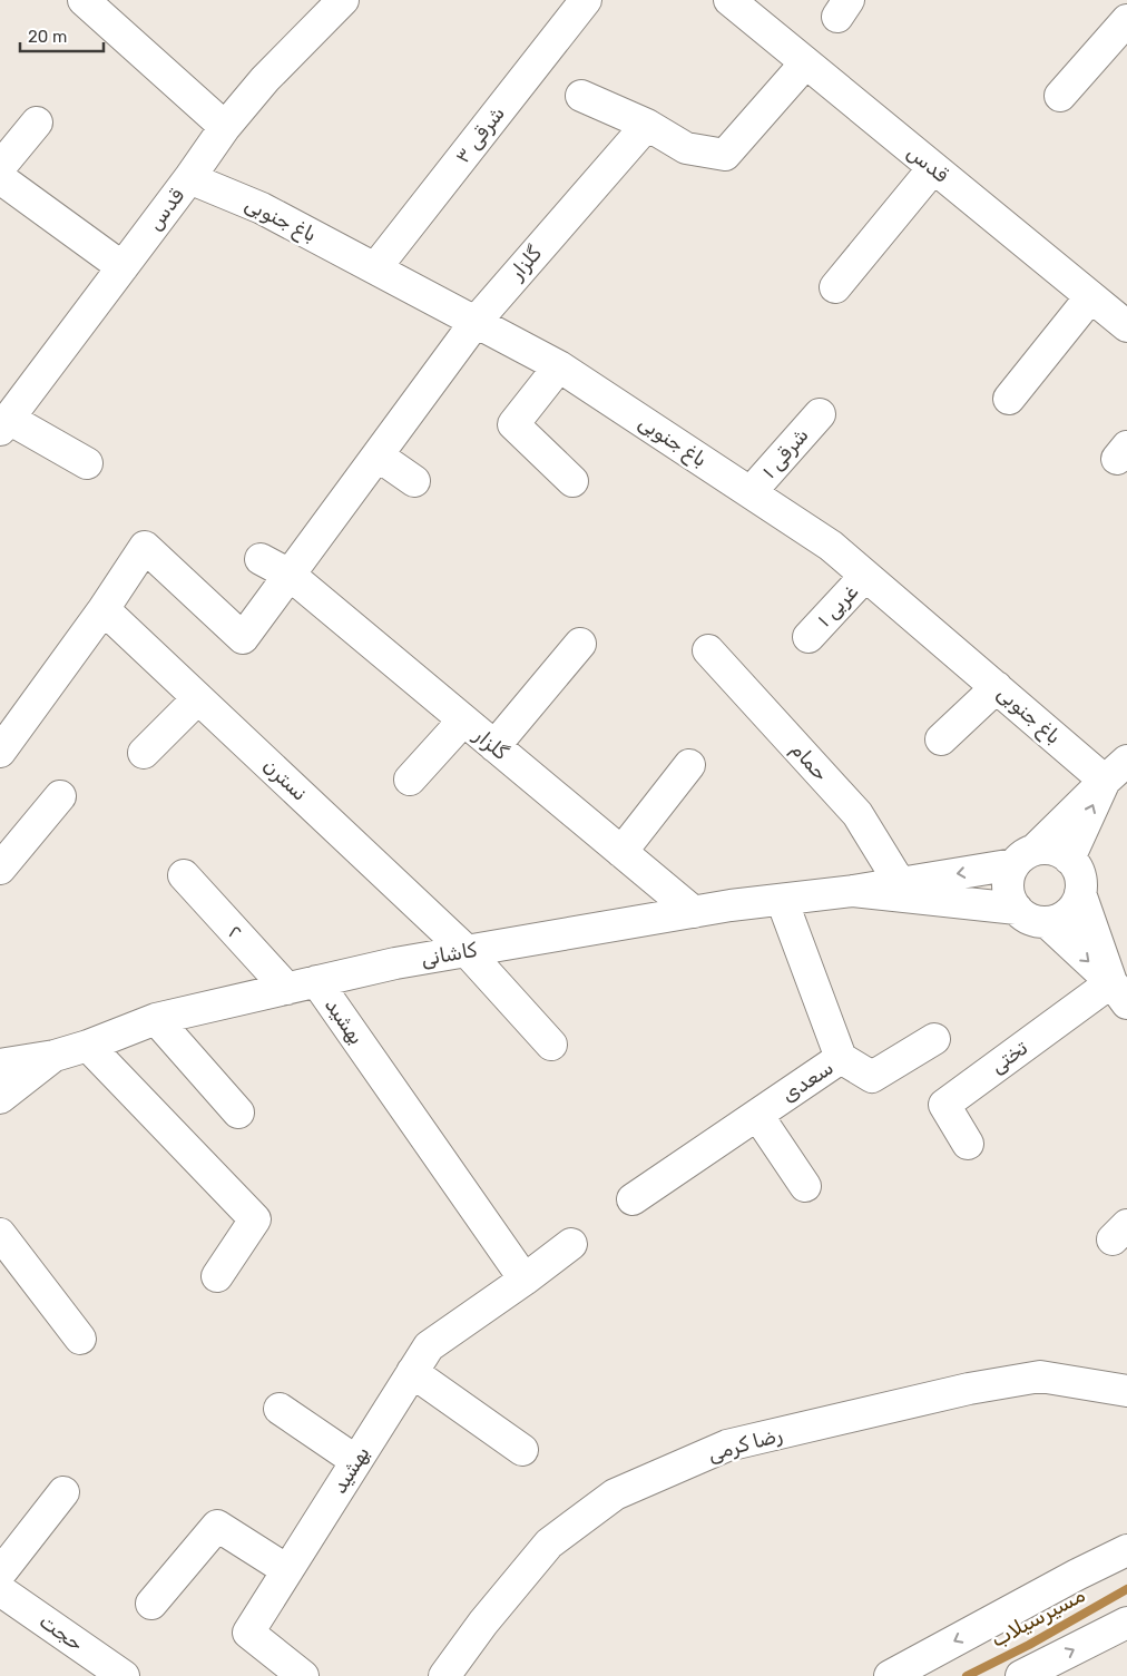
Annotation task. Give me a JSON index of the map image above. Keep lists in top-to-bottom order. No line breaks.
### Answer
{"streets":{"street":["۳ شرقی","قدس","باغ جنوبی","گلزار","۱ شرقی","۱ غربی","حمام","نسترن","۲","کاشانی","بهشید","تختی","سعدی","رضا کرمی","حجت"]},"crossings":[["۳ شرقی","باغ جنوبی"],["قدس","باغ جنوبی"],["باغ جنوبی","گلزار"],["باغ جنوبی","۱ شرقی"],["باغ جنوبی","۱ غربی"],["گلزار","نسترن"],["گلزار","کاشانی"],["نسترن","کاشانی"],["۲","کاشانی"],["کاشانی","بهشید"],["کاشانی","سعدی"]],"water":["مسیرسیلاب"],"scale_bar":"20 m"}
